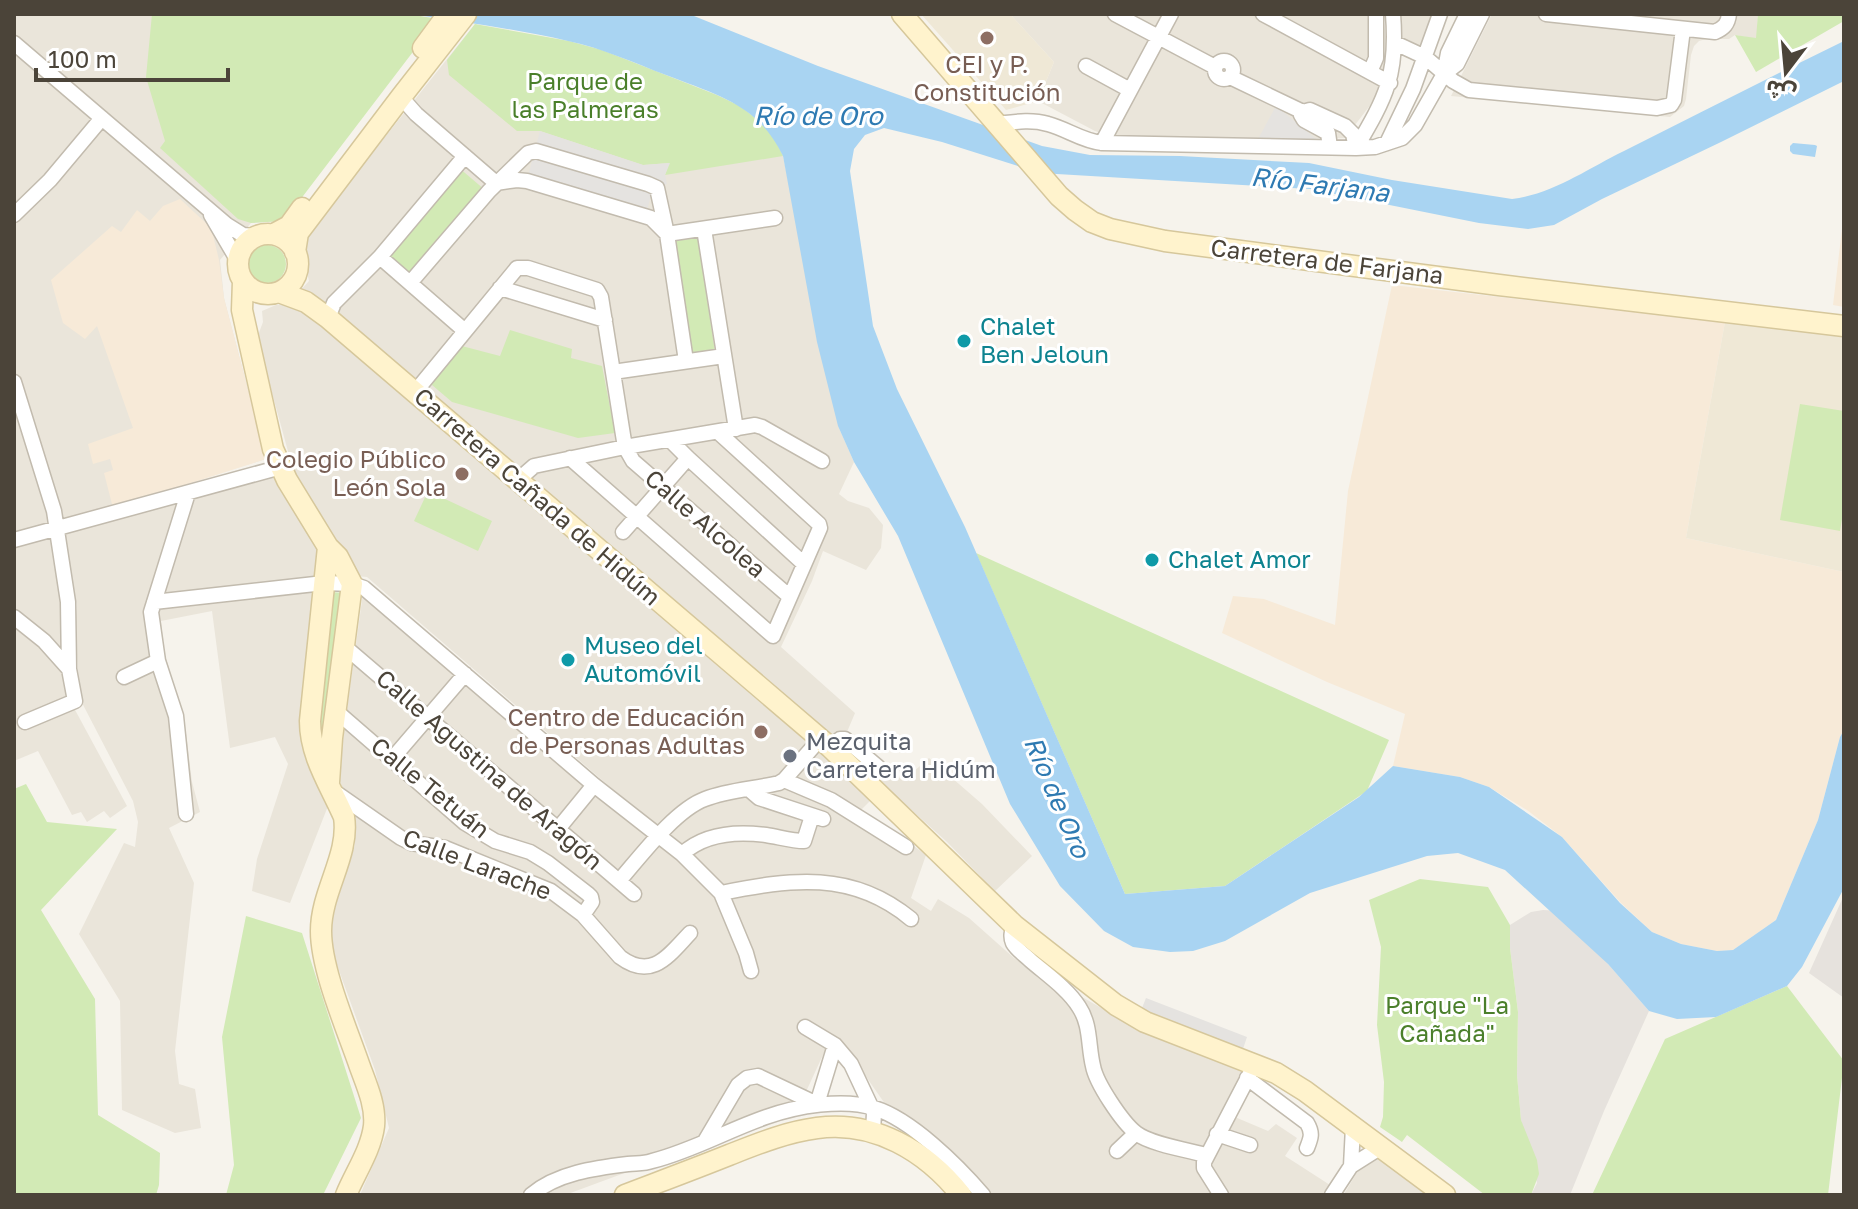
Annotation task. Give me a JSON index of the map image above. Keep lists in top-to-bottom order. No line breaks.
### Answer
{"streets":{"street":["Carretera de Farjana","Carretera Cañada de Hidúm","Calle Alcolea","Calle Agustina de Aragón","Calle Tetuán","Calle Larache"]},"crossings":[["Calle Tetuán","Calle Larache"]],"water":["Río de Oro","Río Farjana"],"parks":["Parque de las Palmeras","Parque \"La Cañada\""],"places":["CEI y P. Constitución","Chalet Ben Jeloun","Colegio Público León Sola","Chalet Amor","Museo del Automóvil","Centro de Educación de Personas Adultas","Mezquita Carretera Hidúm"],"scale_bar":"100 m","north":"bottom"}
